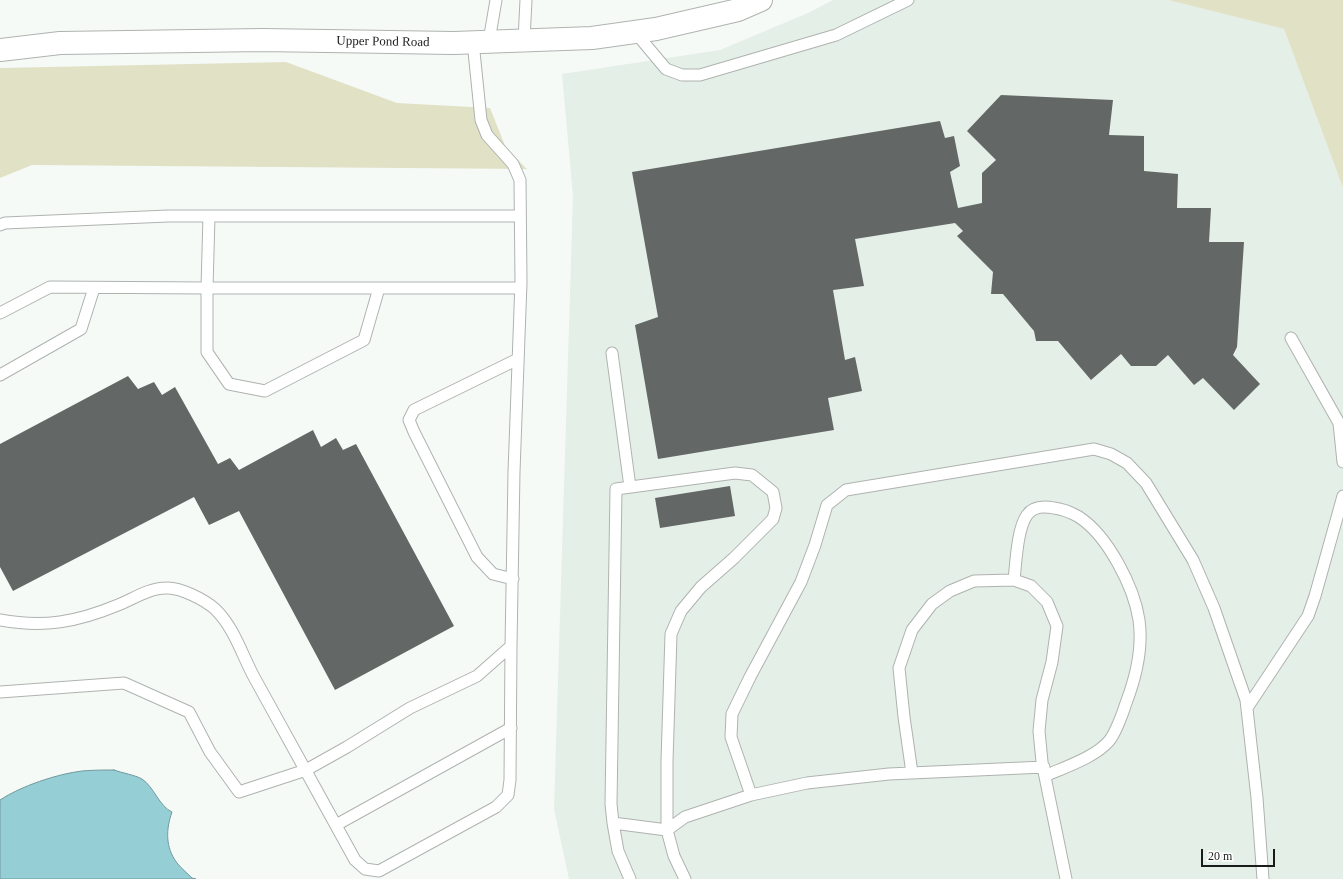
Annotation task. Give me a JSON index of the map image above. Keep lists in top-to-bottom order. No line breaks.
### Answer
{"streets":{"street":["Upper Pond Road"]},"scale_bar":"20 m"}
